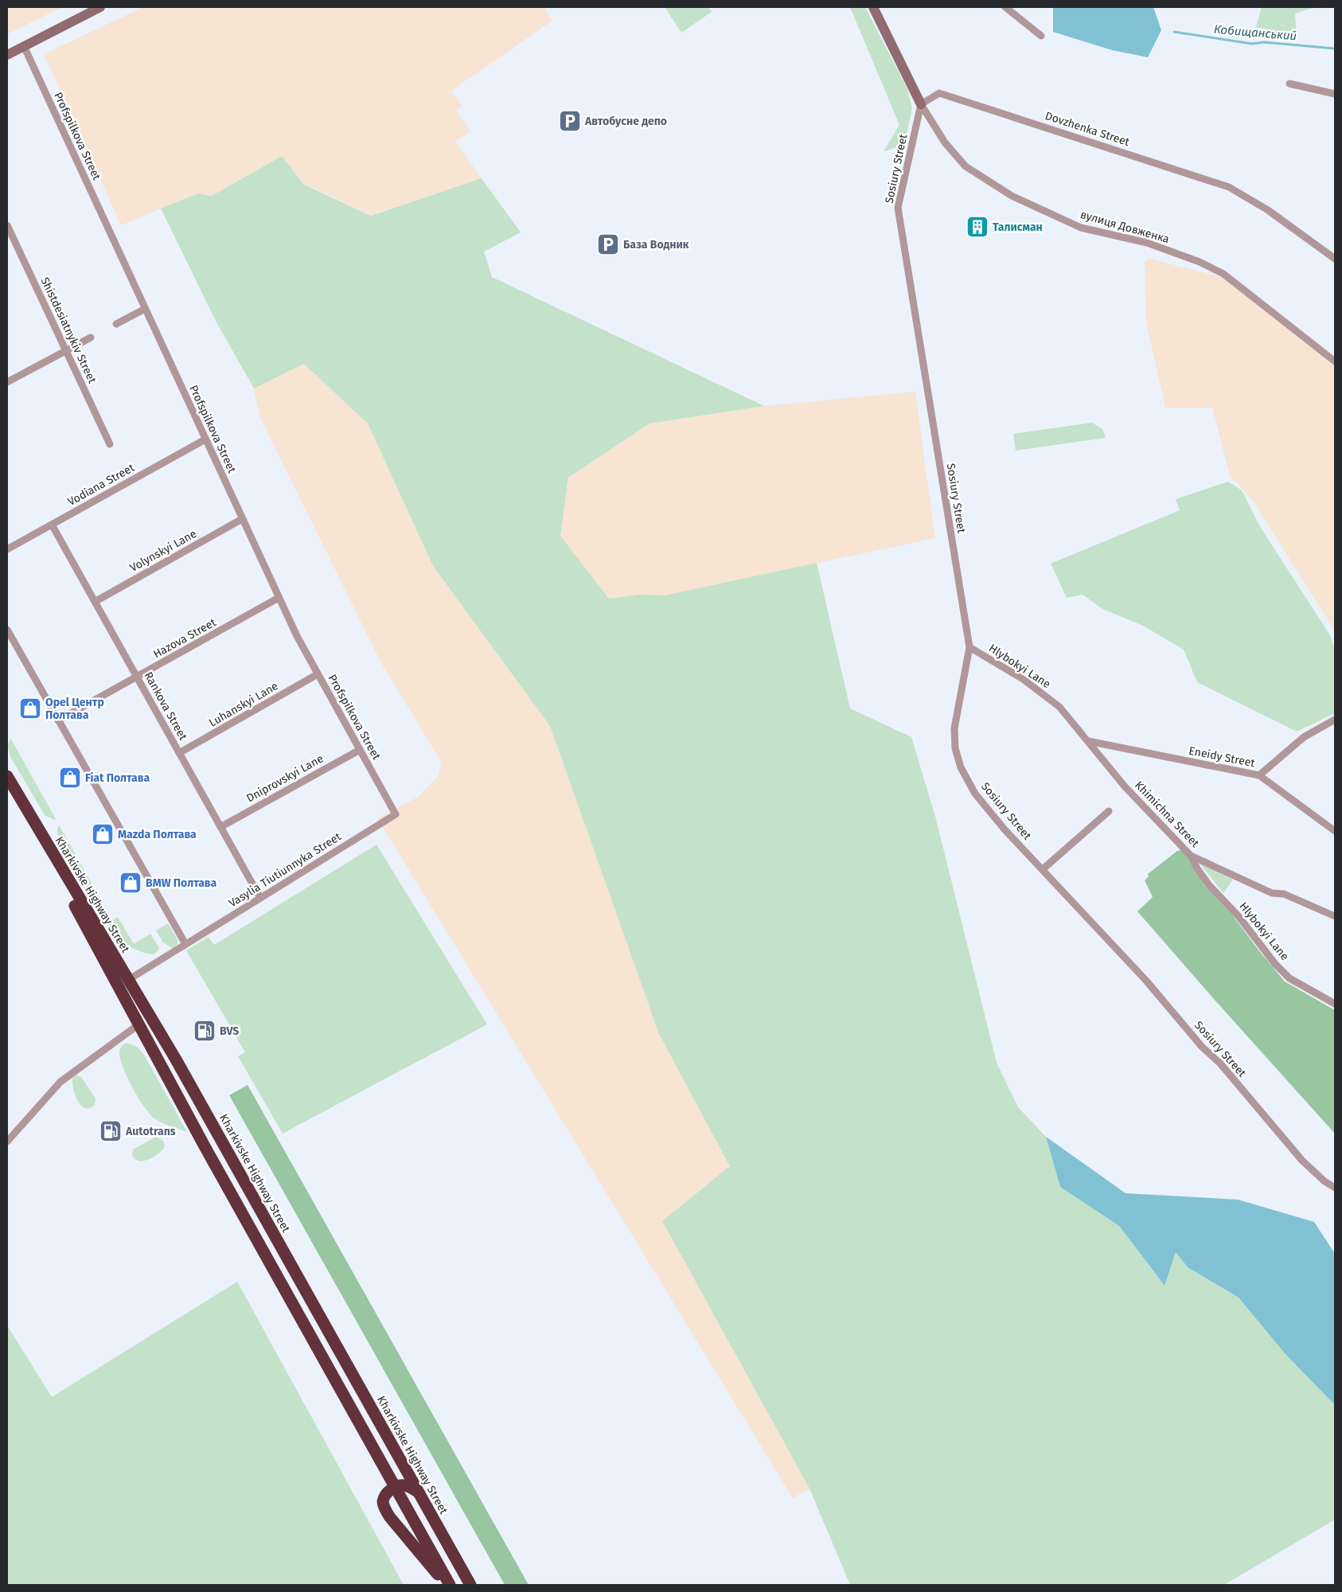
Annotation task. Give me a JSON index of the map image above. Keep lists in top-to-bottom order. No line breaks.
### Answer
{"streets":{"highway":["Kharkivske Highway Street"],"street":["Dovzhenka Street","Profspilkova Street","Sosiury Street","вулиця Довженка","Shistdesiatnykiv Street","Vodiana Street","Volynskyi Lane","Hazova Street","Hlybokyi Lane","Luhanskyi Lane","Rankova Street","Eneidy Street","Dniprovskyi Lane","Khimichna Street","Vasylia Tiutiunnyka Street"]},"crossings":[["Dovzhenka Street","Sosiury Street"],["Dovzhenka Street","вулиця Довженка"],["Profspilkova Street","Vodiana Street"],["Profspilkova Street","Volynskyi Lane"],["Profspilkova Street","Hazova Street"],["Profspilkova Street","Luhanskyi Lane"],["Profspilkova Street","Dniprovskyi Lane"],["Profspilkova Street","Vasylia Tiutiunnyka Street"],["Sosiury Street","вулиця Довженка"],["Sosiury Street","Hlybokyi Lane"],["Vodiana Street","Rankova Street"],["Volynskyi Lane","Rankova Street"],["Hazova Street","Rankova Street"],["Hlybokyi Lane","Eneidy Street"],["Hlybokyi Lane","Khimichna Street"],["Luhanskyi Lane","Rankova Street"],["Rankova Street","Dniprovskyi Lane"],["Rankova Street","Vasylia Tiutiunnyka Street"],["Eneidy Street","Khimichna Street"],["Vasylia Tiutiunnyka Street","Kharkivske Highway Street"]],"water":["Кобищанський"],"places":{"parking":["Автобусне депо","База Водник"],"building":["Талисман"],"shop":["Opel Центр Полтава","Fiat Полтава","Mazda Полтава","BMW Полтава"],"fuel station":["BVS","Autotrans"]}}
